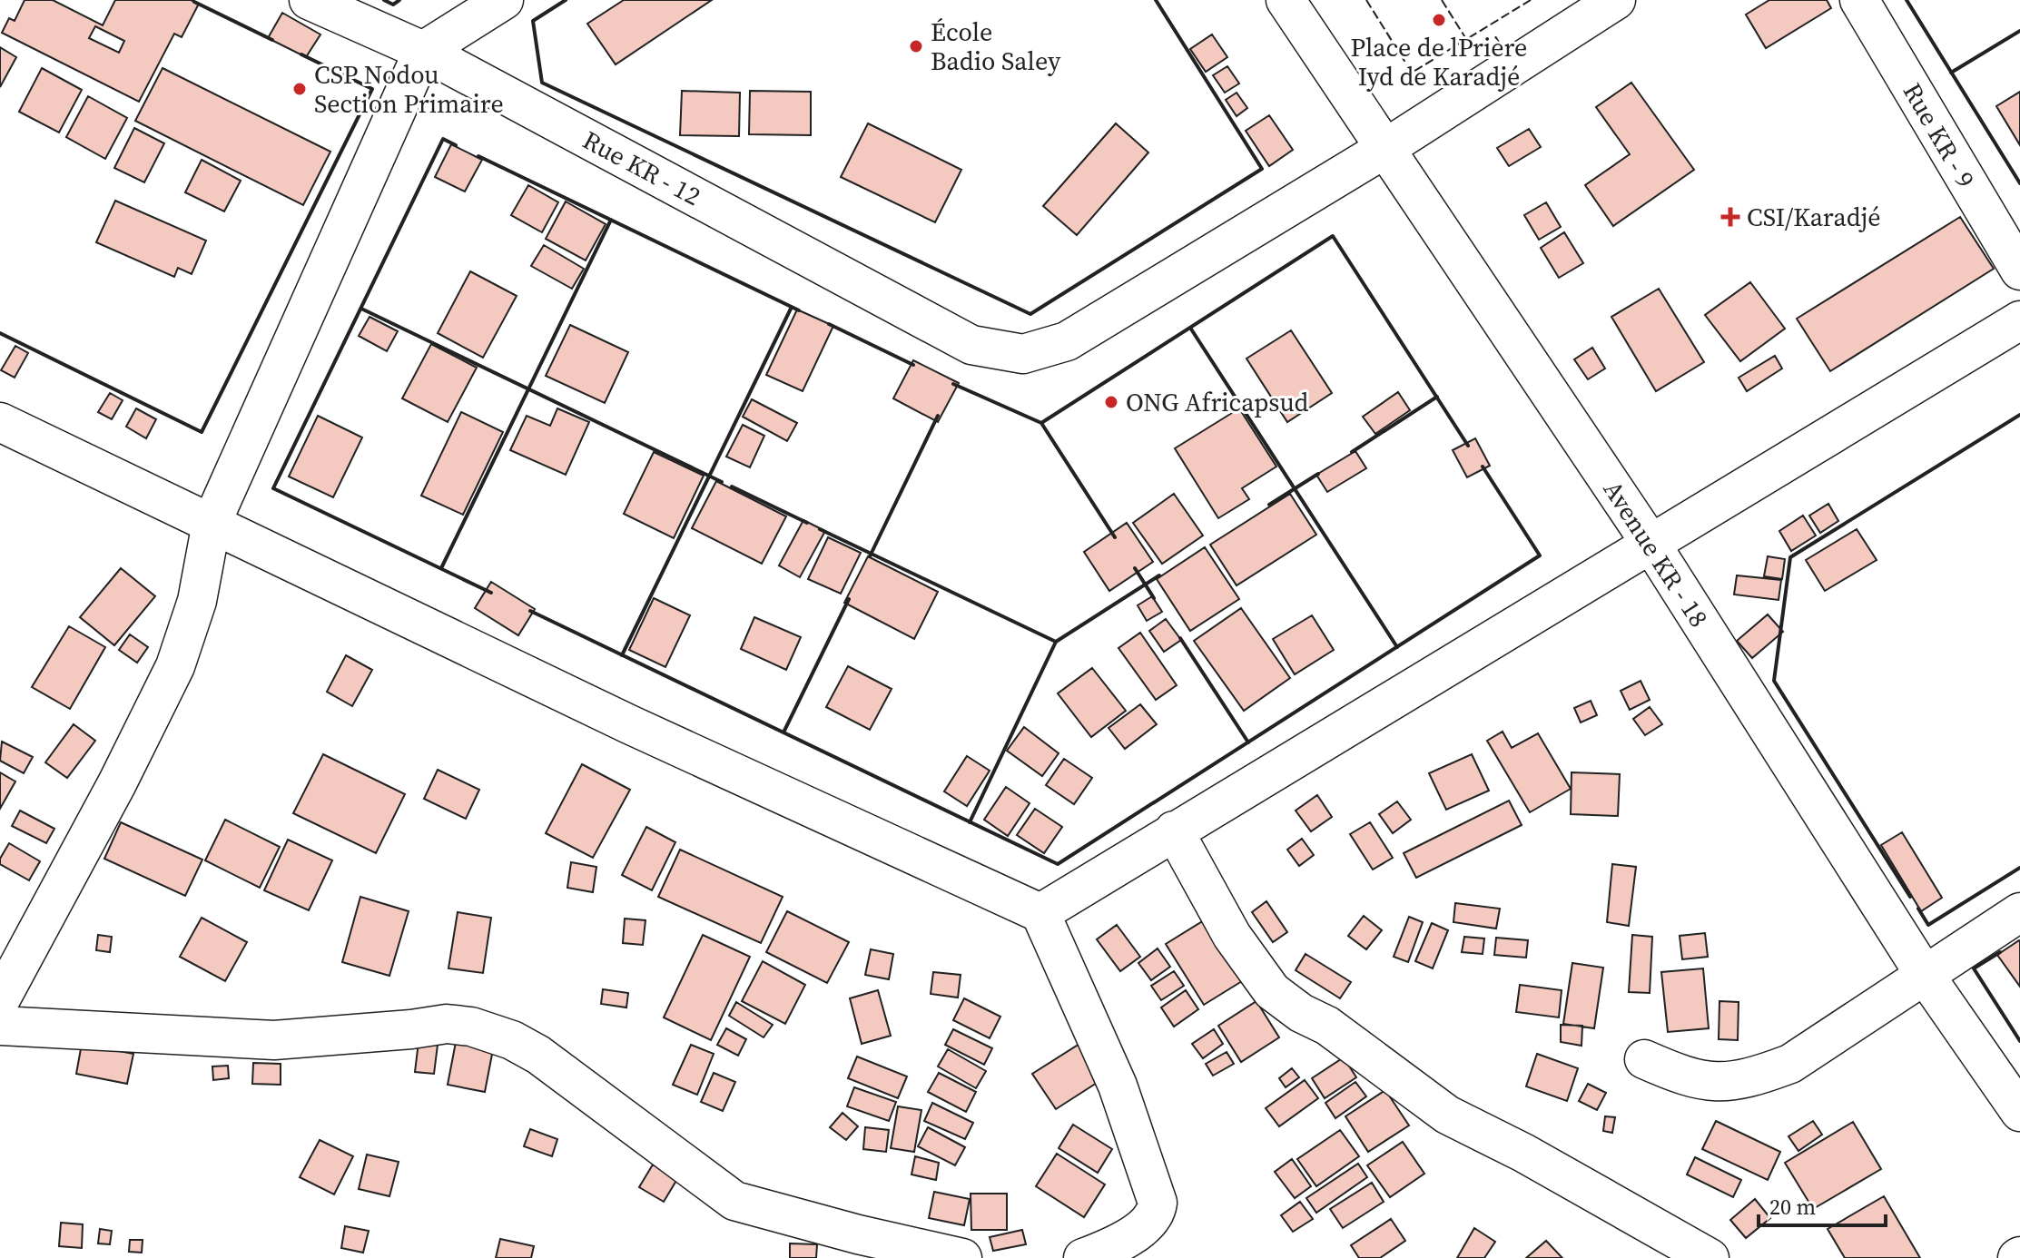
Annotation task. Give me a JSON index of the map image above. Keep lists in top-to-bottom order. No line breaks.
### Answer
{"streets":{"street":["Rue KR - 9","Rue KR - 12","Avenue KR - 18"]},"crossings":[["Rue KR - 12","Avenue KR - 18"]],"places":{"other":["Place de lPrière Iyd de Karadjé","École Badio Saley","CSP Nodou Section Primaire","ONG Africapsud"],"health":["CSI/Karadjé"]},"scale_bar":"20 m"}
